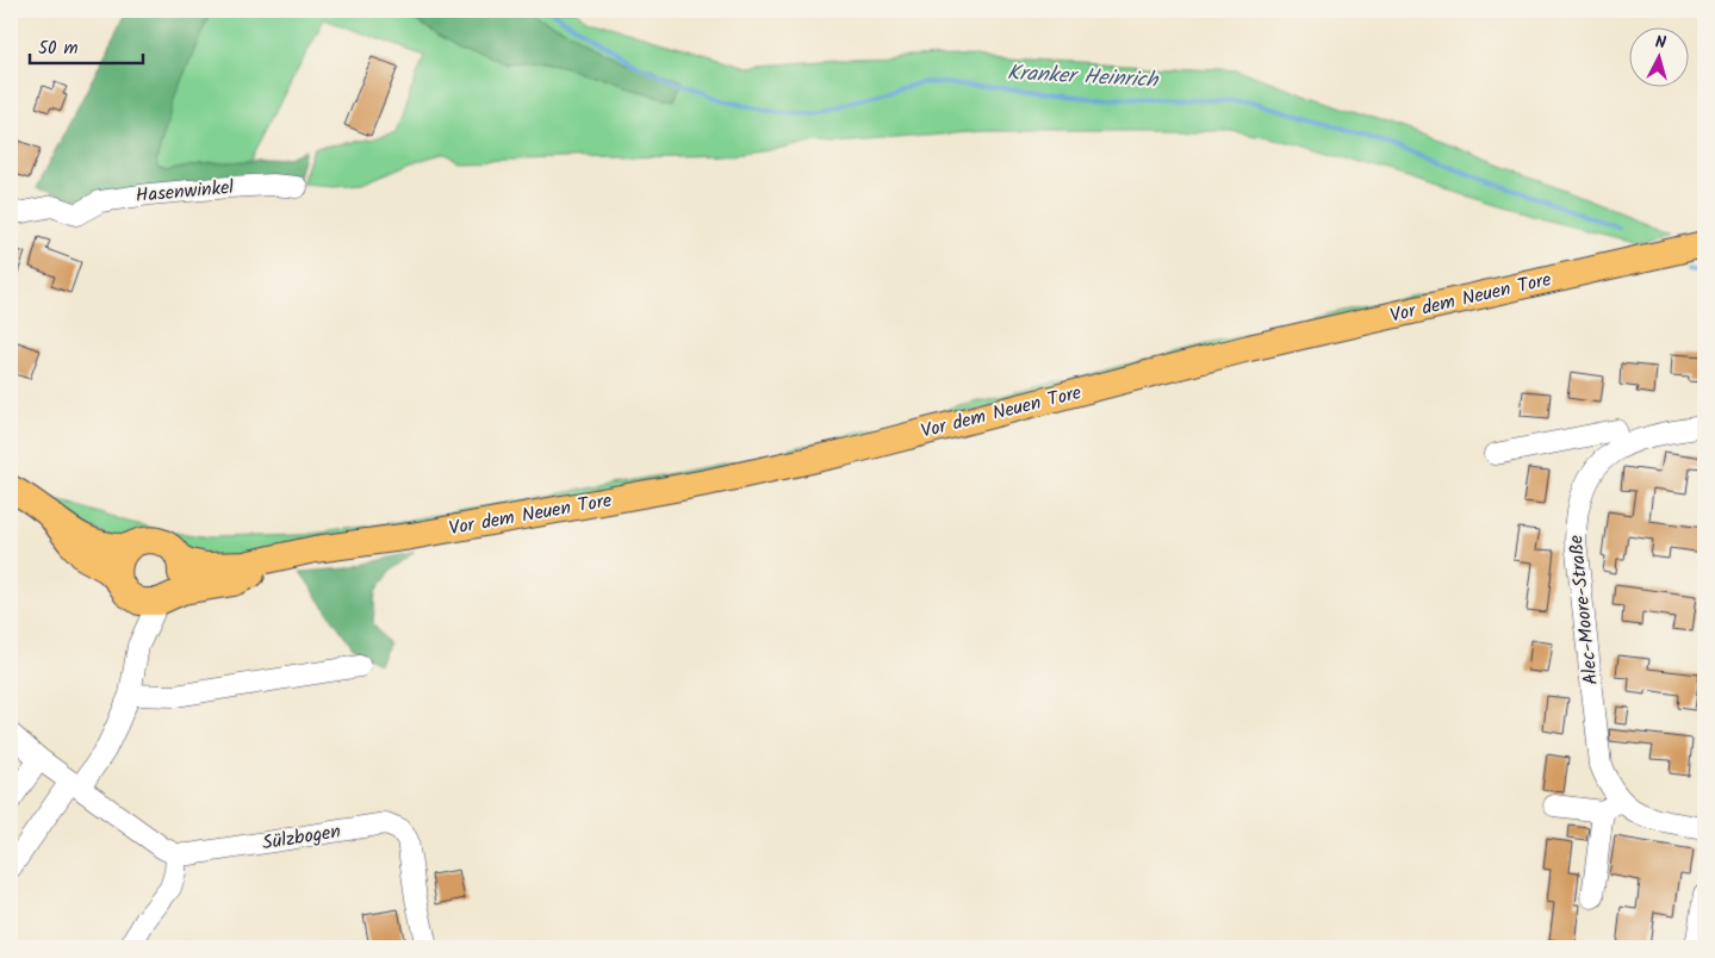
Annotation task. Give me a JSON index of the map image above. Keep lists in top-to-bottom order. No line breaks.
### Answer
{"streets":{"main road":["Vor dem Neuen Tore"],"street":["Hasenwinkel","Alec-Moore-Straße","Sülzbogen"]},"water":["Kranker Heinrich"],"scale_bar":"50 m","north":"top"}
